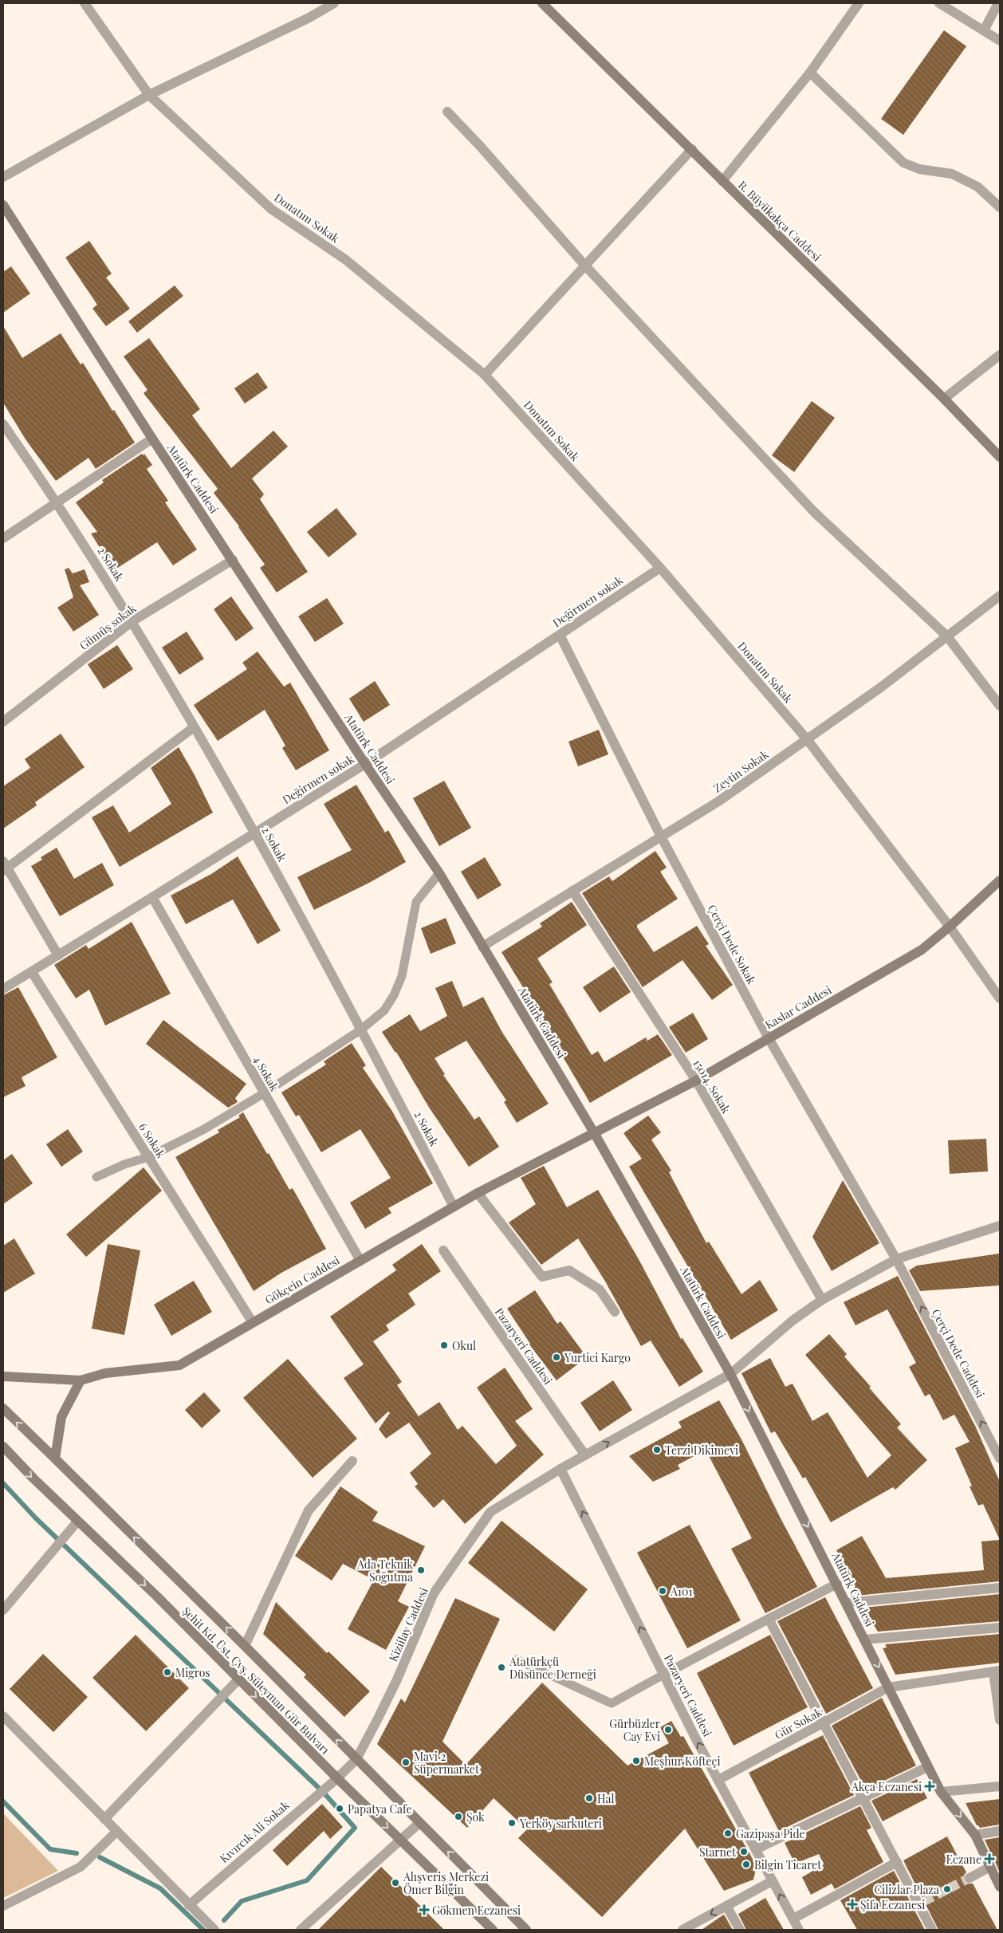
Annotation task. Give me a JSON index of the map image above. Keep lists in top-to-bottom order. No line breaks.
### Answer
{"streets":{"street":["Donatım Sokak","R. Büyükakça Caddesi","Atatürk Caddesi","2 Sokak","Değirmen sokak","Gümüş sokak","Zeytin Sokak","Çerçi Dede Sokak","Kaslar Caddesi","4 Sokak","15014. Sokak","6 Sokak","Gökçein Caddesi","Pazaryeri Caddesi","Çerçi Dede Caddesi","Kiziilay Caddesi","Şehit Kd. Üst. Çvş. Süleyman Gür Bulvarı","Gür Sokak","Kıvırcık Ali Sokak"]},"crossings":[["Donatım Sokak","Değirmen sokak"],["Donatım Sokak","Zeytin Sokak"],["Donatım Sokak","Kaslar Caddesi"],["Atatürk Caddesi","Değirmen sokak"],["Atatürk Caddesi","Gümüş sokak"],["Atatürk Caddesi","Zeytin Sokak"],["Atatürk Caddesi","Kaslar Caddesi"],["Atatürk Caddesi","Gökçein Caddesi"],["Atatürk Caddesi","Kiziilay Caddesi"],["Atatürk Caddesi","Gür Sokak"],["2 Sokak","Değirmen sokak"],["2 Sokak","Gümüş sokak"],["2 Sokak","Gökçein Caddesi"],["Değirmen sokak","Çerçi Dede Sokak"],["Değirmen sokak","4 Sokak"],["Değirmen sokak","6 Sokak"],["Zeytin Sokak","Çerçi Dede Sokak"],["Zeytin Sokak","15014. Sokak"],["Çerçi Dede Sokak","Kaslar Caddesi"],["Çerçi Dede Sokak","Çerçi Dede Caddesi"],["Çerçi Dede Sokak","Kiziilay Caddesi"],["Kaslar Caddesi","15014. Sokak"],["Kaslar Caddesi","Gökçein Caddesi"],["4 Sokak","Gökçein Caddesi"],["15014. Sokak","Kiziilay Caddesi"],["6 Sokak","Gökçein Caddesi"],["Pazaryeri Caddesi","Kiziilay Caddesi"],["Pazaryeri Caddesi","Gür Sokak"],["Çerçi Dede Caddesi","Kiziilay Caddesi"],["Kiziilay Caddesi","Şehit Kd. Üst. Çvş. Süleyman Gür Bulvarı"],["Kiziilay Caddesi","Kıvırcık Ali Sokak"],["Şehit Kd. Üst. Çvş. Süleyman Gür Bulvarı","Kıvırcık Ali Sokak"]],"one_way":["Pazaryeri Caddesi","Çerçi Dede Caddesi"],"places":{"other":["Okul","Yurtici Kargo","Terzi Dikimevi","Ada Teknik Soğutma","A101","Atatürkçü Düsünce Derneği","Migros","Gürbüzler Cay Evi","Meşhur Köfteçi","Mavi 2 Süpermarket","Hal","Papatya Cafe","Şok","Yerköy sarkuteri","Gazipaşa Pide","Starnet","Bilgin Ticaret","Alışveriş Merkezi Ömer Bilgin","Cilizlar Plaza"],"health":["Akça Eczanesi","Eczane","Şifa Eczanesi","Gökmen Eczanesi"]}}
